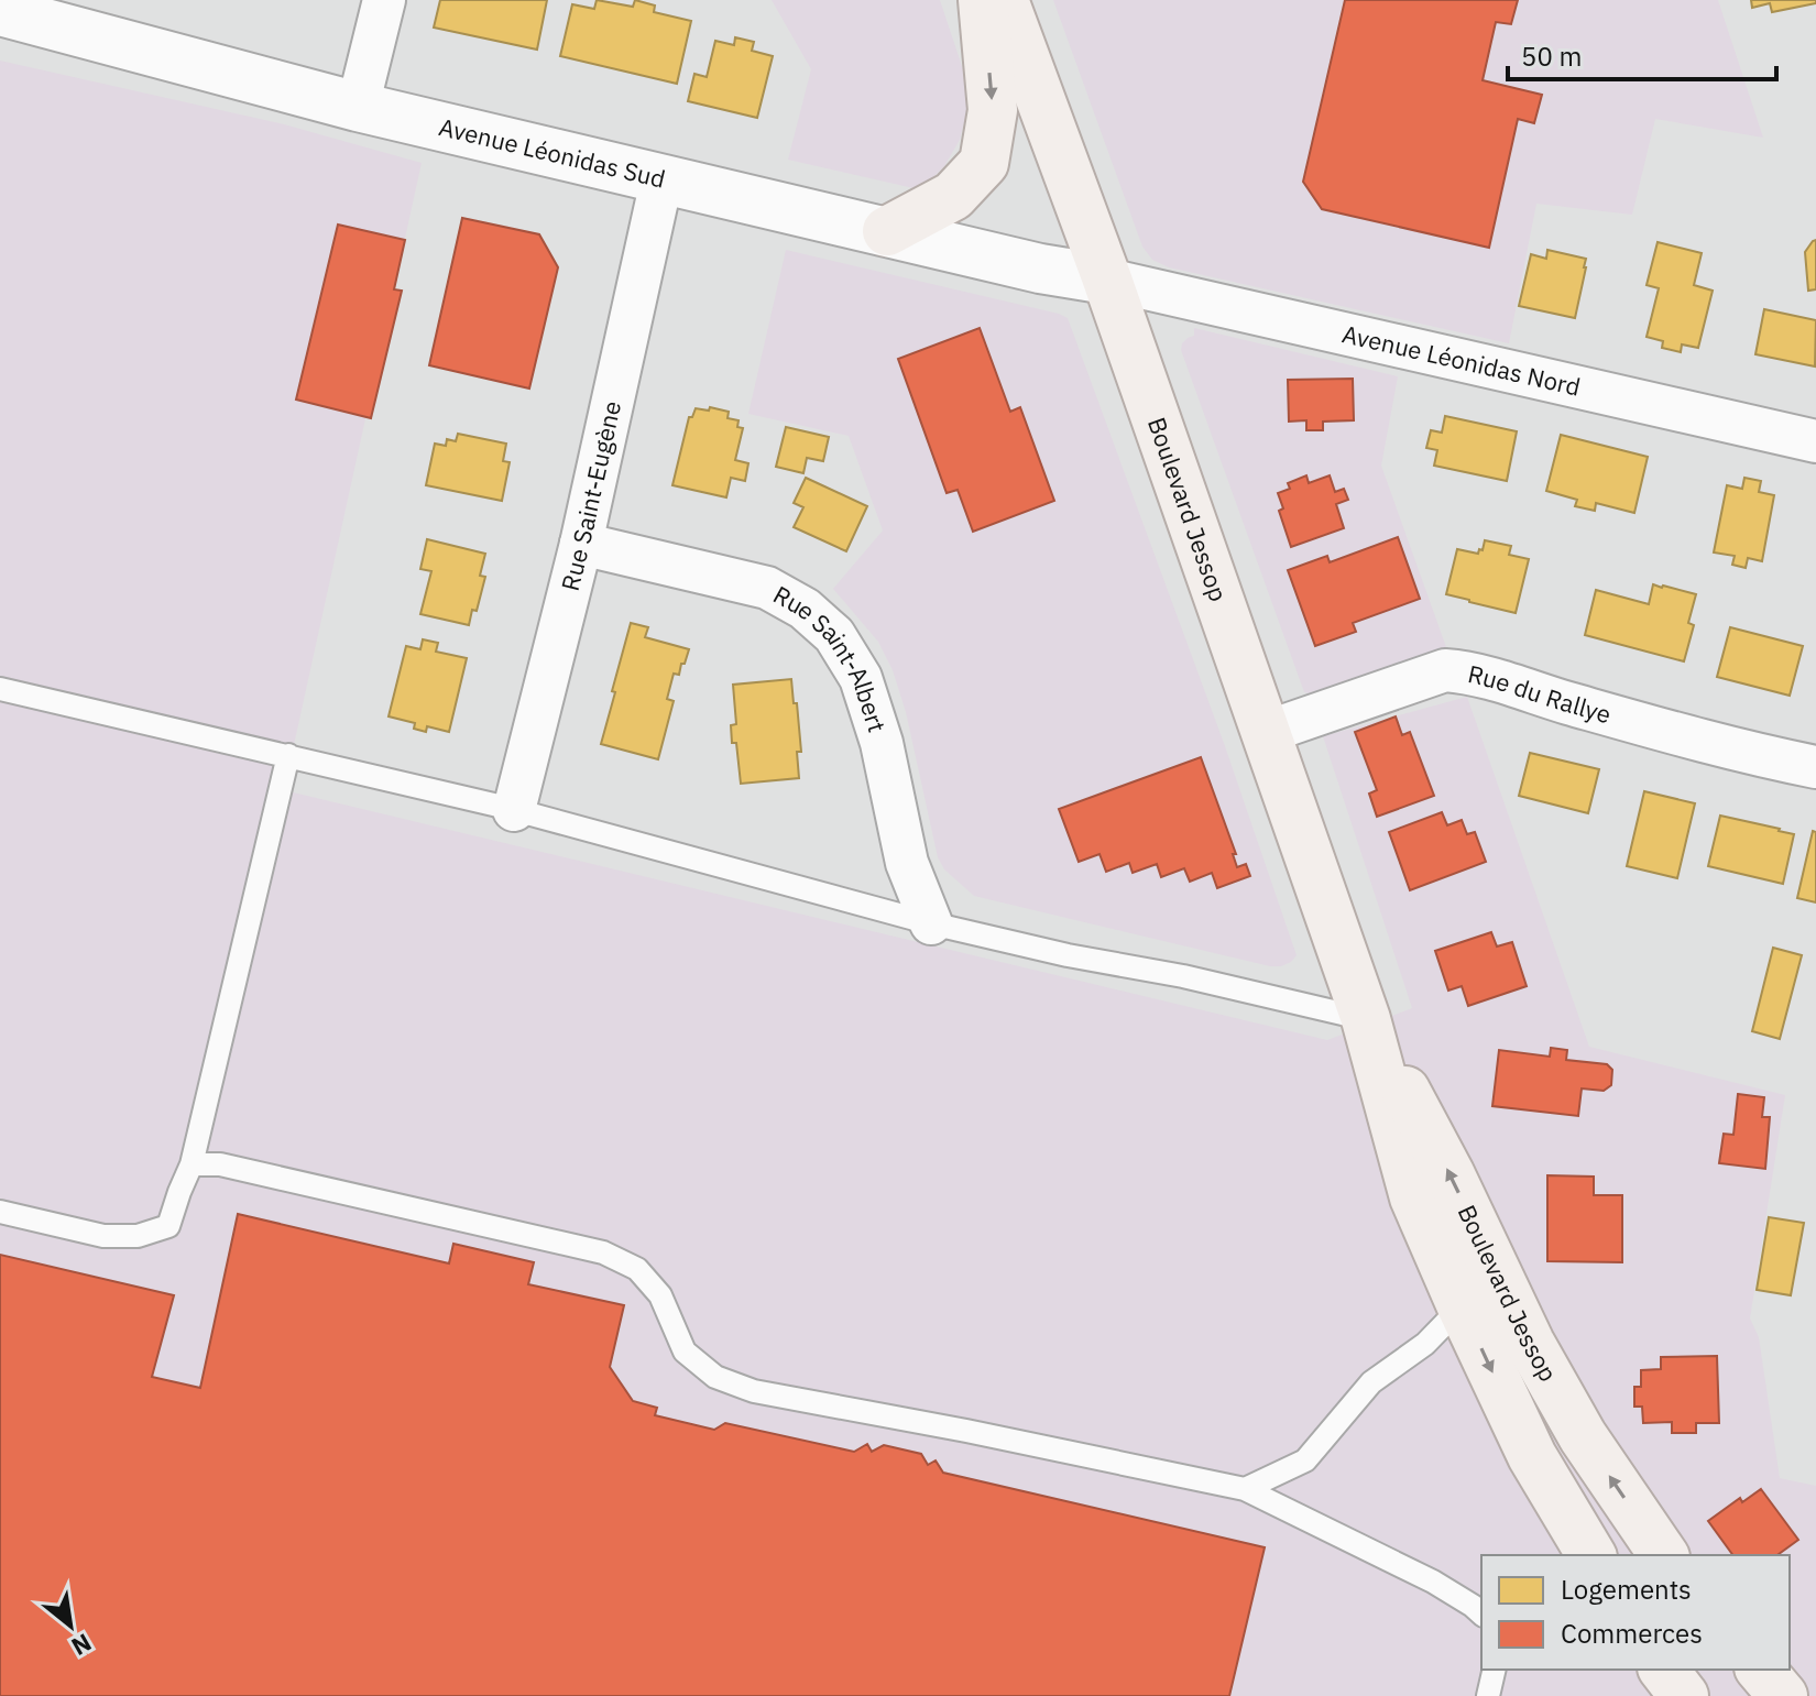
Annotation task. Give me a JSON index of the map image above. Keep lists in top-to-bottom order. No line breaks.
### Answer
{"streets":{"main road":["Boulevard Jessop"],"street":["Avenue Léonidas Sud","Avenue Léonidas Nord","Rue Saint-Eugène","Rue Saint-Albert","Rue du Rallye"]},"crossings":[["Avenue Léonidas Sud","Avenue Léonidas Nord"],["Avenue Léonidas Sud","Rue Saint-Eugène"],["Avenue Léonidas Sud","Boulevard Jessop"],["Avenue Léonidas Nord","Boulevard Jessop"],["Rue Saint-Eugène","Rue Saint-Albert"],["Boulevard Jessop","Rue du Rallye"]],"legend":["Logements","Commerces"],"scale_bar":"50 m","north":"bottom right"}
